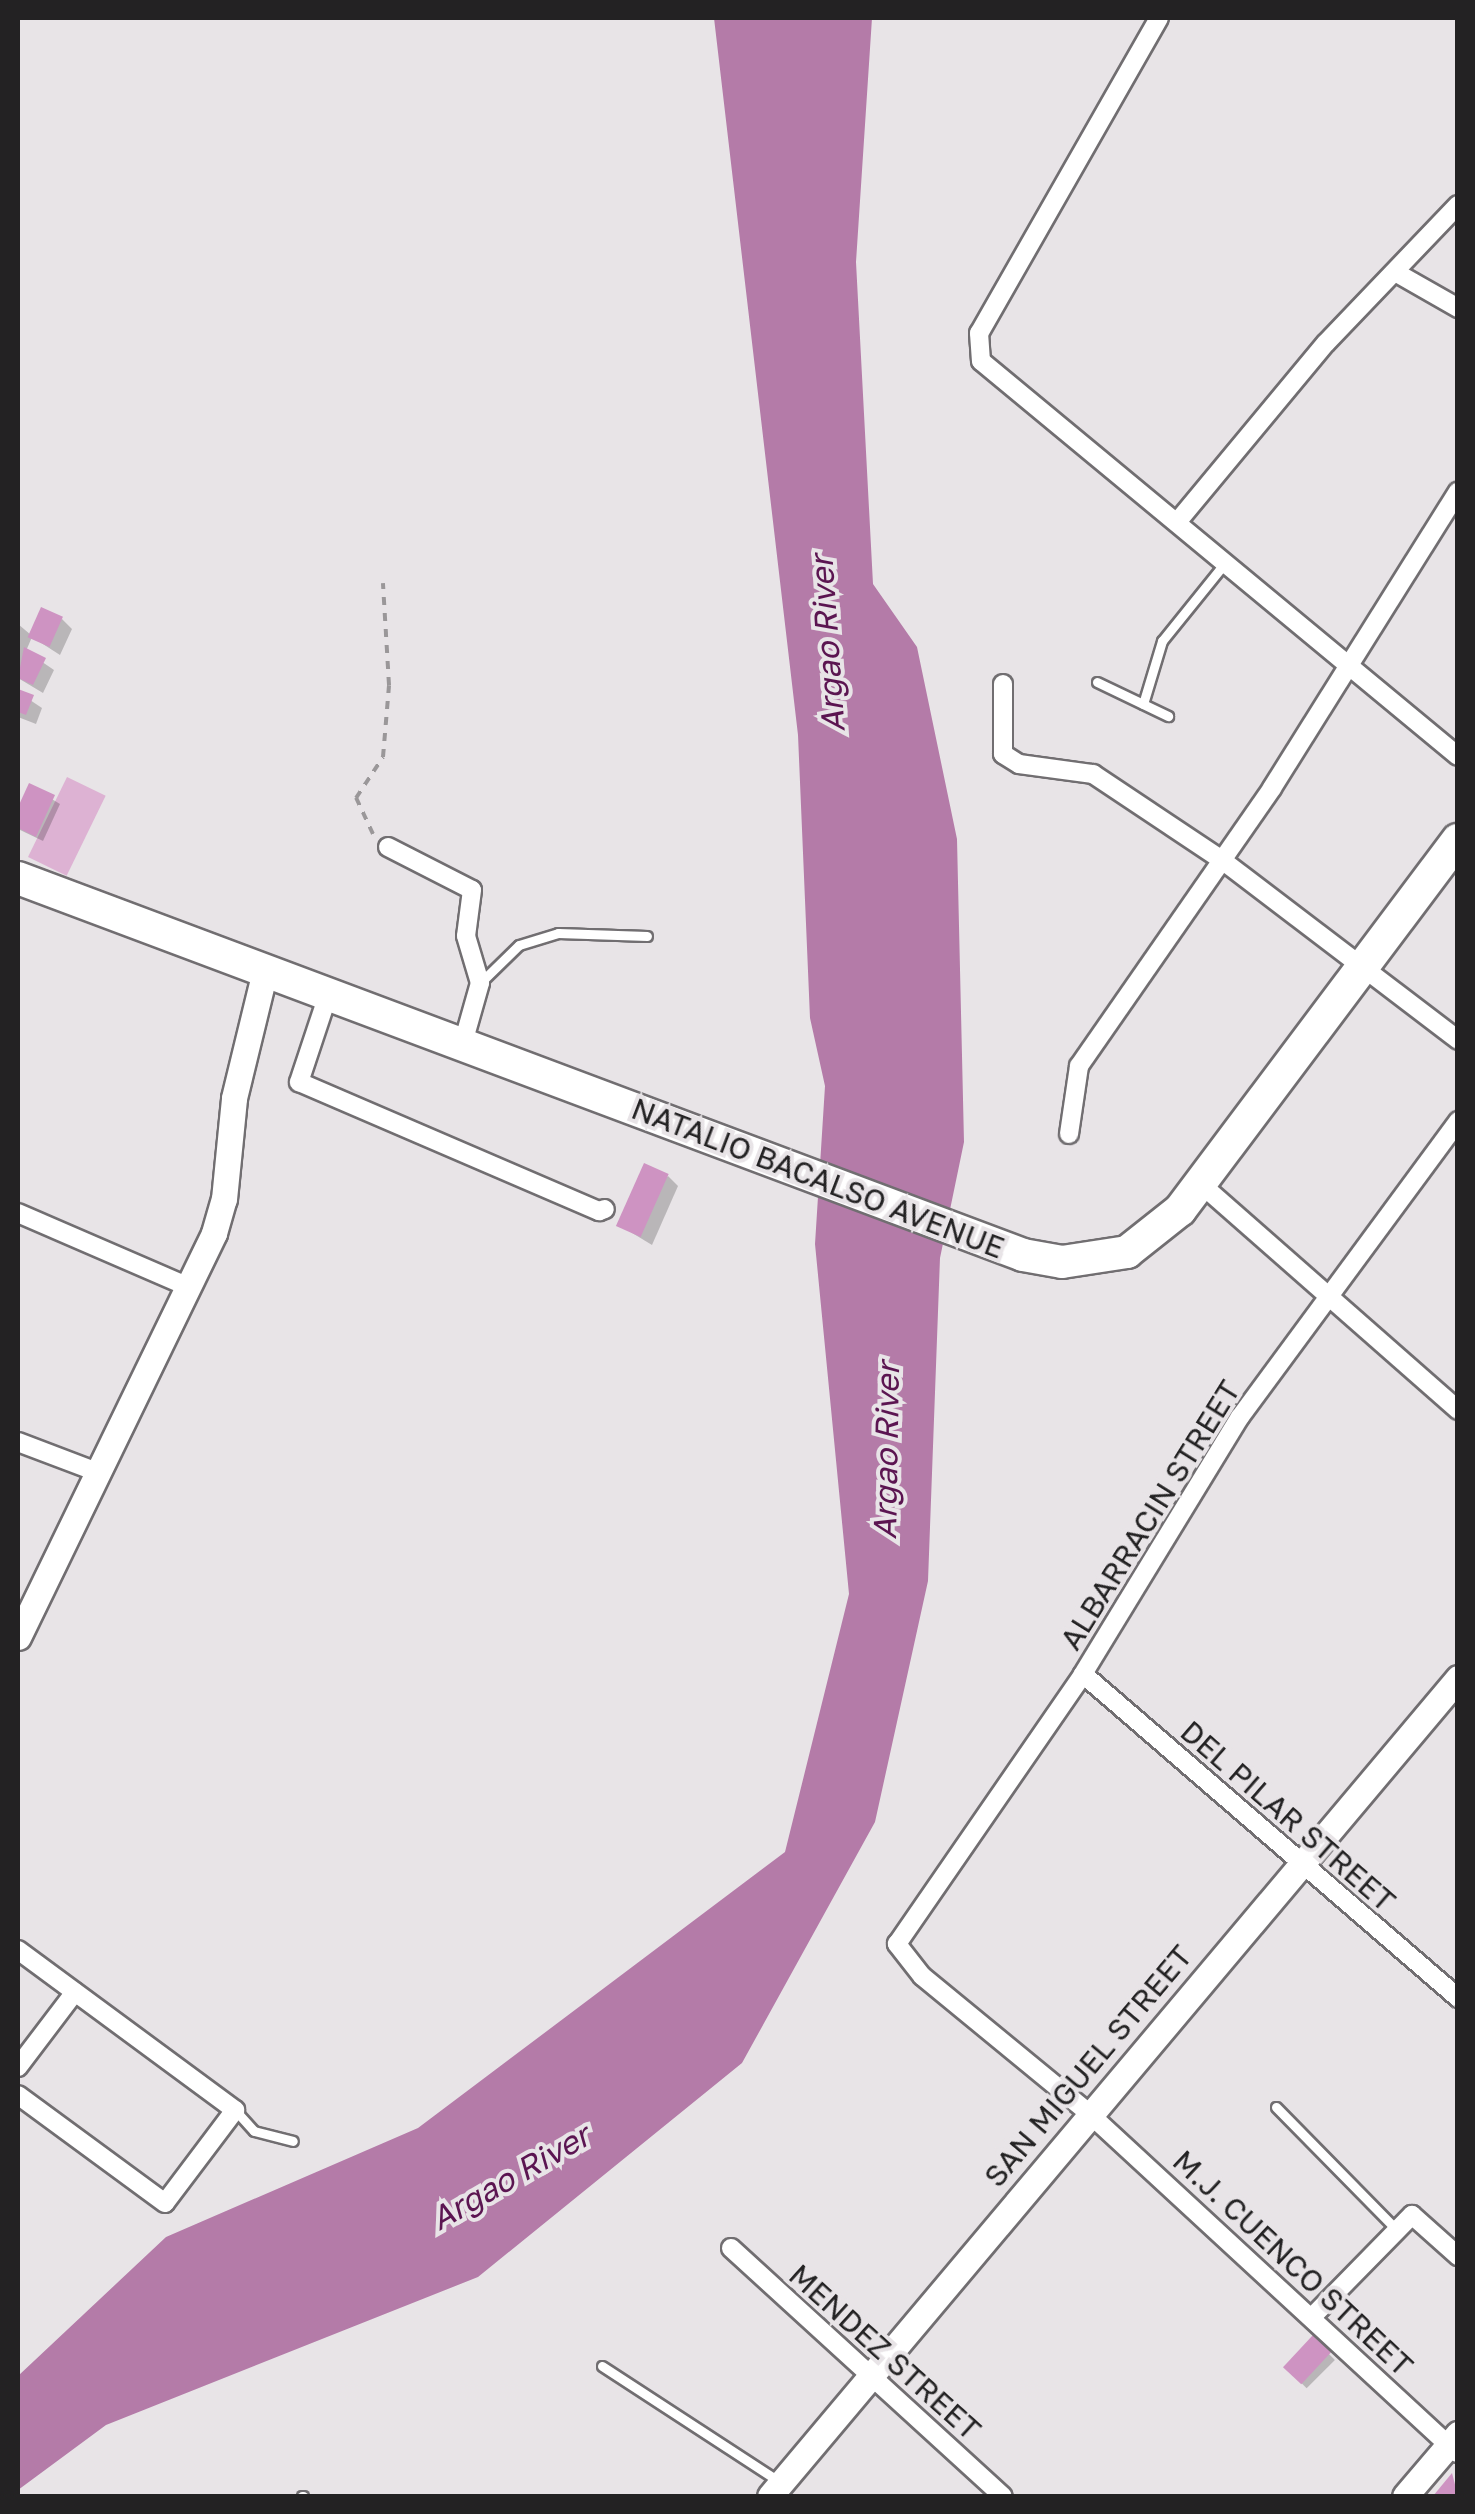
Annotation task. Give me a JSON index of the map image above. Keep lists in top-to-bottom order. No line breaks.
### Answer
{"streets":{"highway":["NATALIO BACALSO AVENUE"],"main road":["SAN MIGUEL STREET"],"street":["ALBARRACIN STREET","DEL PILAR STREET","M.J. CUENCO STREET","MENDEZ STREET"]},"crossings":[["ALBARRACIN STREET","DEL PILAR STREET"],["ALBARRACIN STREET","M.J. CUENCO STREET"],["DEL PILAR STREET","SAN MIGUEL STREET"],["SAN MIGUEL STREET","M.J. CUENCO STREET"],["SAN MIGUEL STREET","MENDEZ STREET"]],"water":["Argao River"]}
